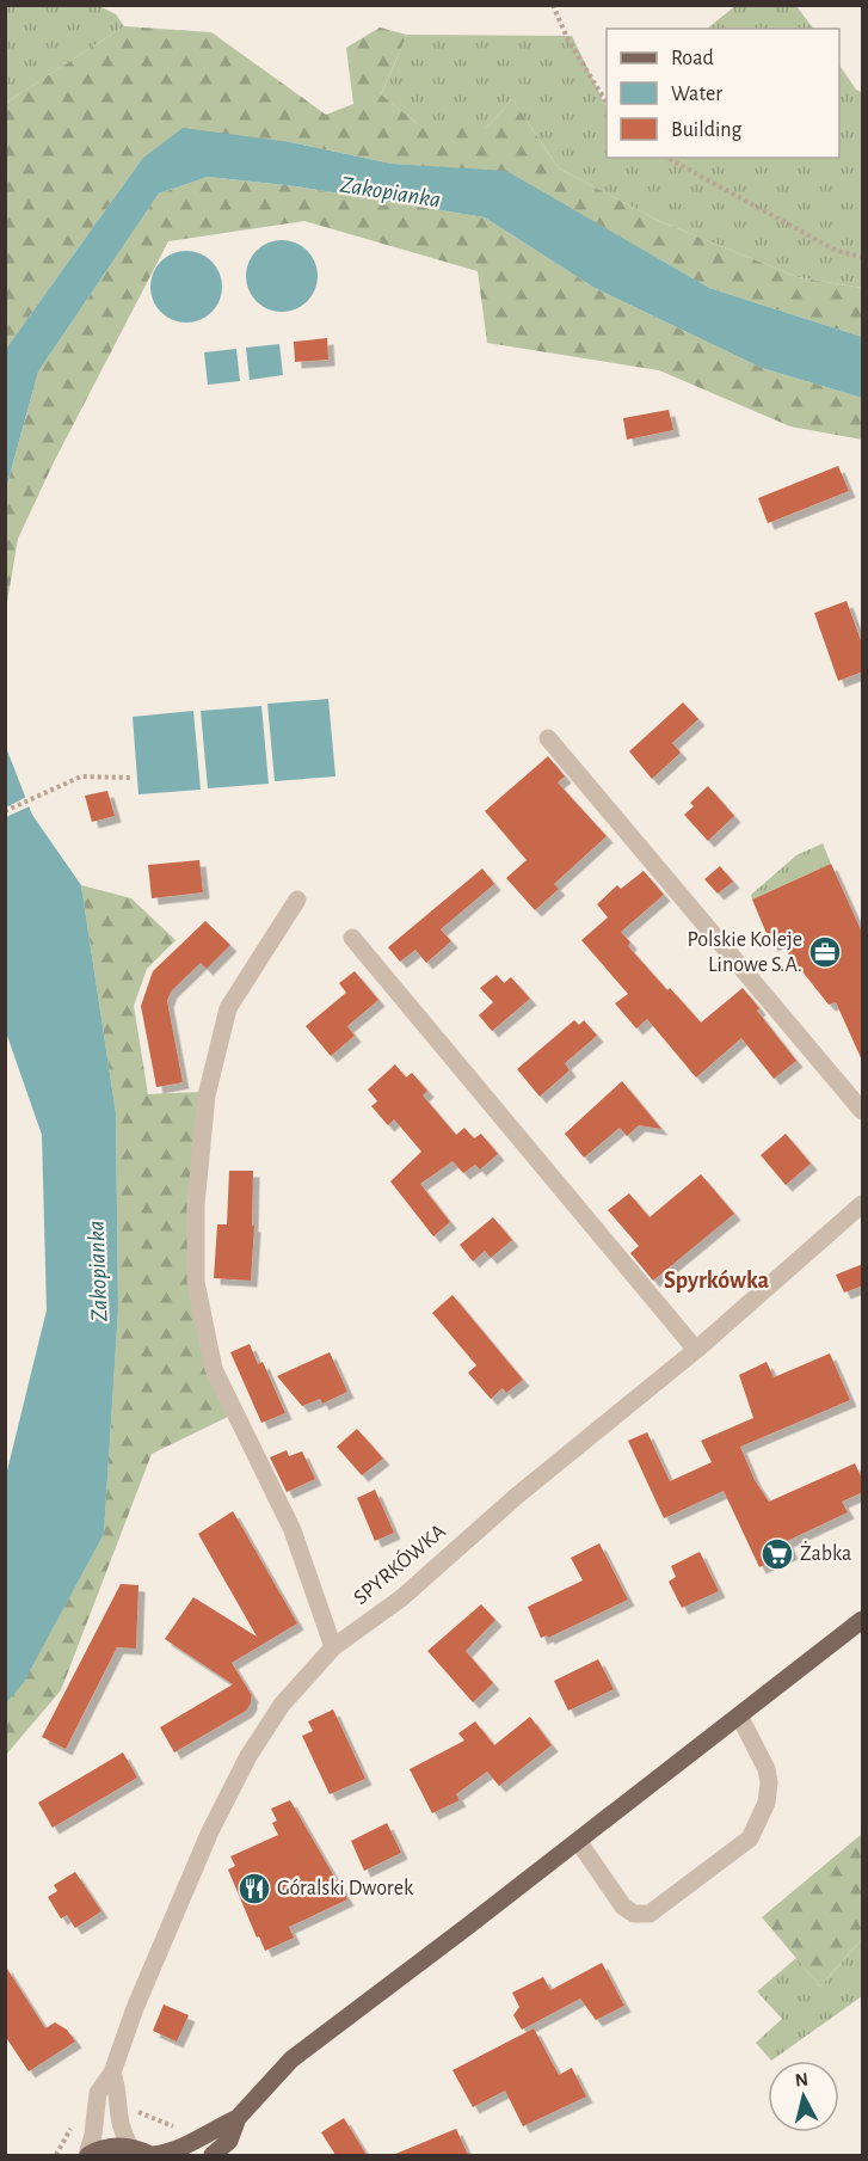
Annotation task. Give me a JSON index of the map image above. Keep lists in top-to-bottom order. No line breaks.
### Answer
{"streets":{"street":["SPYRKÓWKA"]},"districts":["Spyrkówka"],"water":["Zakopianka"],"places":{"office":["Polskie Koleje Linowe S.A."],"supermarket":["Żabka"],"restaurant":["Góralski Dworek"]},"legend":["Road","Water","Building"],"north":"top"}
